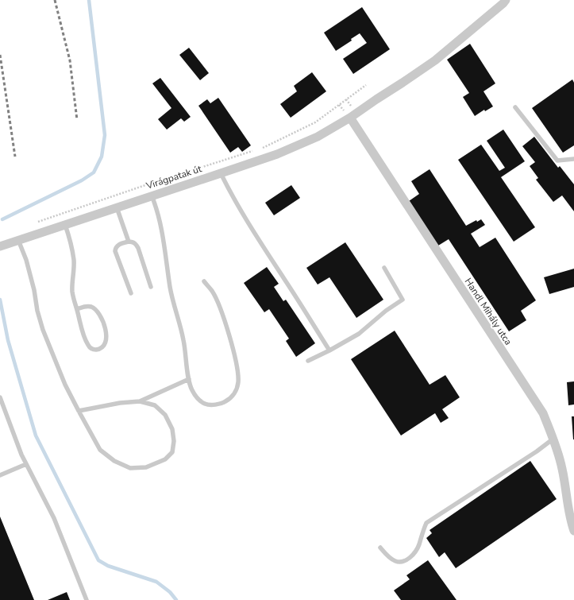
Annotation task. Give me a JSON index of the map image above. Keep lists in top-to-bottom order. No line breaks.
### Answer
{"streets":{"street":["Virágpatak út","Handl Mihály utca"]},"crossings":[["Virágpatak út","Handl Mihály utca"]]}
